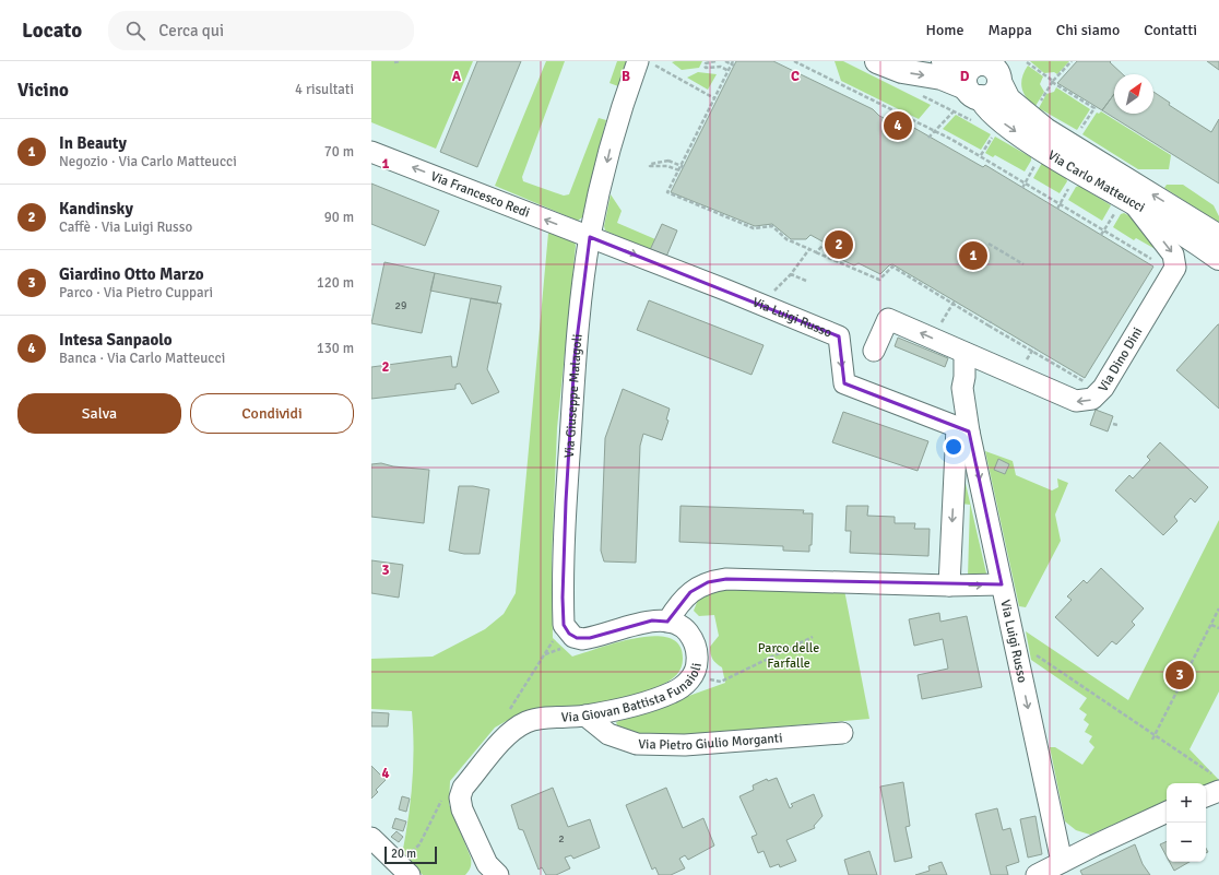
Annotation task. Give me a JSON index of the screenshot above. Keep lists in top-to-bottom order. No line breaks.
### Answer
{"streets":{"main road":["Via Carlo Matteucci"],"street":["Via Francesco Redi","Via Luigi Russo","Via Dino Dini","Via Giuseppe Malagoli","Via Giovan Battista Funaioli","Via Pietro Giulio Morganti"]},"crossings":[["Via Carlo Matteucci","Via Dino Dini"],["Via Francesco Redi","Via Luigi Russo"],["Via Francesco Redi","Via Giuseppe Malagoli"],["Via Luigi Russo","Via Giuseppe Malagoli"],["Via Giovan Battista Funaioli","Via Pietro Giulio Morganti"]],"one_way":["Via Francesco Redi","Via Luigi Russo"],"parks":["Parco delle Farfalle"],"house_numbers":["29","2"],"scale_bar":"20 m","north":"top right","page":{"header":"Locato","search":"Cerca qui","nav":["Home","Mappa","Chi siamo","Contatti"],"heading":["Vicino","4 risultati"],"pins":["4","2","1","3"],"list":[{"mark":"1","name":"In Beauty","note":"Negozio · Via Carlo Matteucci","value":"70 m"},{"mark":"2","name":"Kandinsky","note":"Caffè · Via Luigi Russo","value":"90 m"},{"mark":"3","name":"Giardino Otto Marzo","note":"Parco · Via Pietro Cuppari","value":"120 m"},{"mark":"4","name":"Intesa Sanpaolo","note":"Banca · Via Carlo Matteucci","value":"130 m"}],"buttons":["Salva","Condividi"],"map_buttons":["+","−"],"scale":"20 m"},"grid":{"columns":["A","B","C","D"],"rows":["1","2","3","4"]}}
